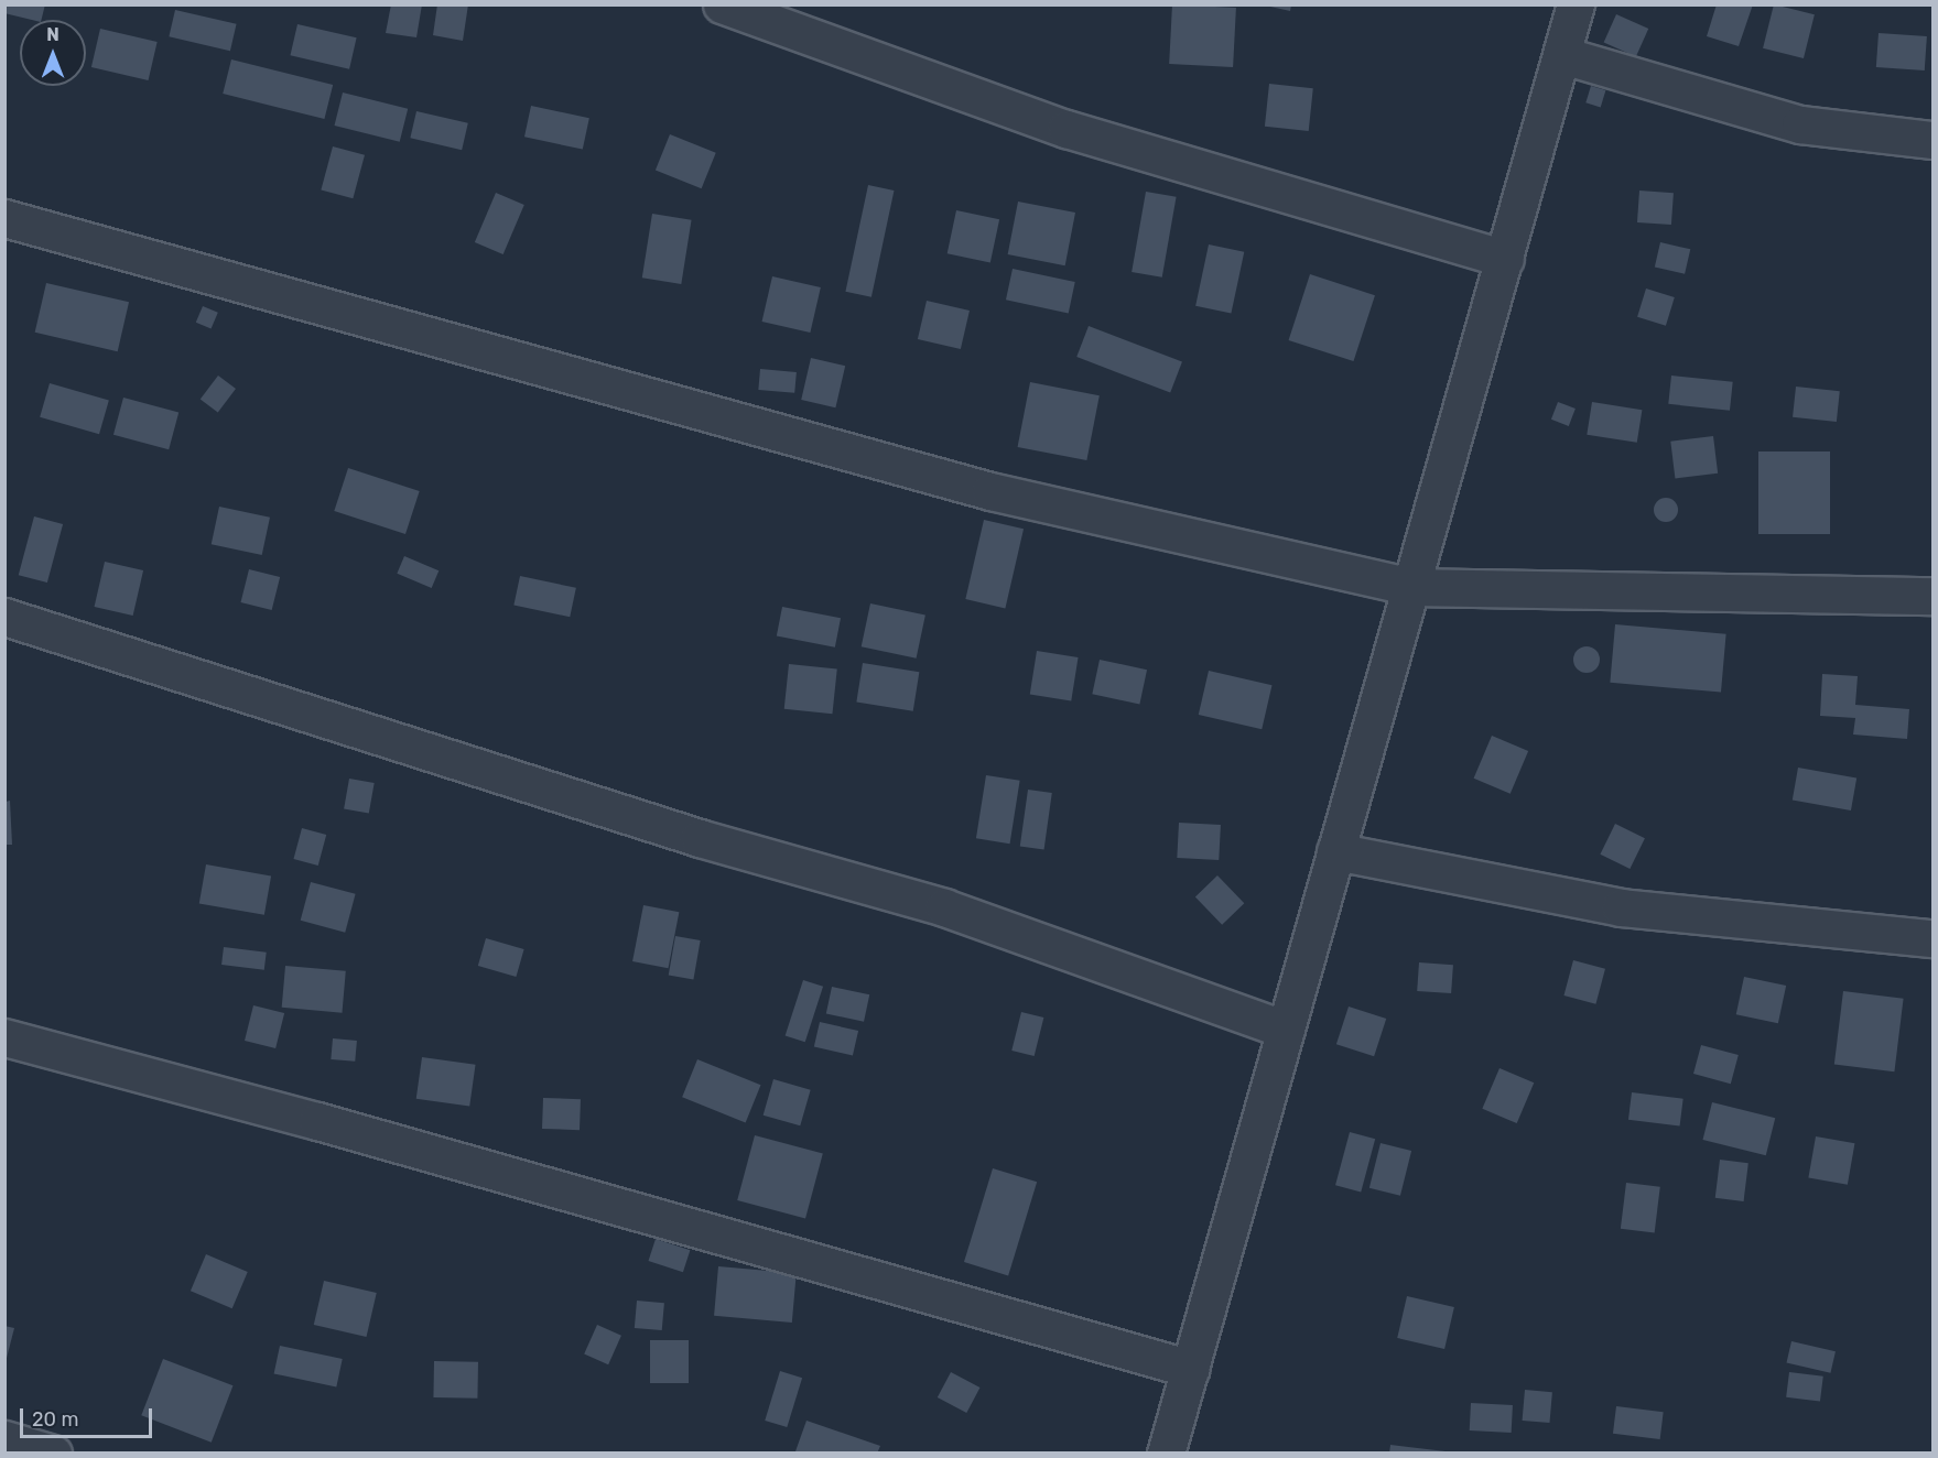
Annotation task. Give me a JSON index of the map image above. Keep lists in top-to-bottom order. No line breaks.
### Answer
{"scale_bar":"20 m","north":"top"}
